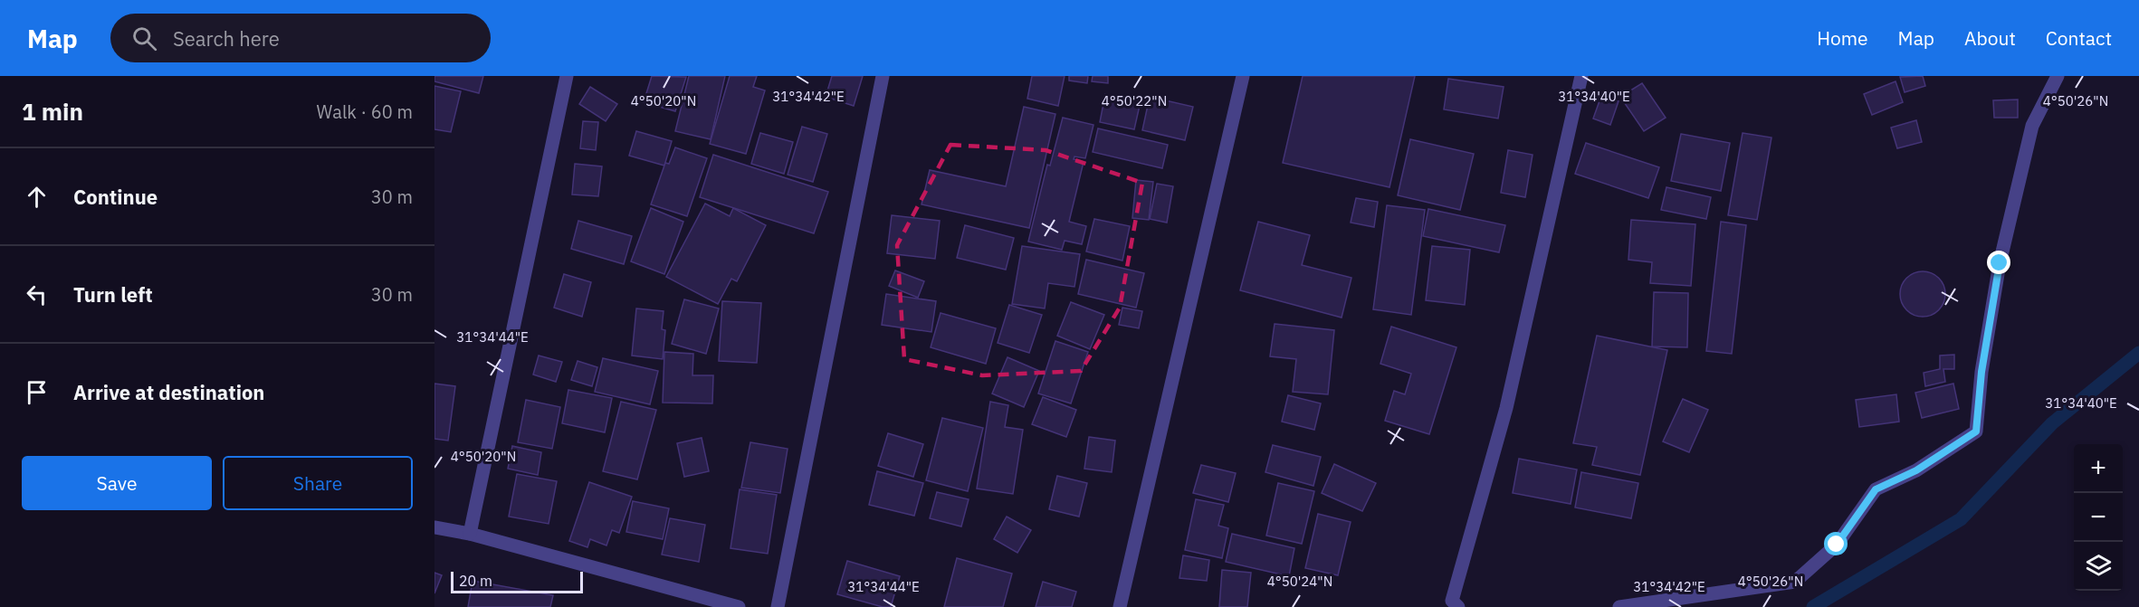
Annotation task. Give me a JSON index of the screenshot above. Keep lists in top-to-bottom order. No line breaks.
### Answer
{"scale_bar":"20 m","page":{"header":"Map","search":"Search here","nav":["Home","Map","About","Contact"],"heading":["1 min","Walk · 60 m"],"list":[["Continue","30 m"],["Turn left","30 m"],"Arrive at destination"],"buttons":["Save","Share"],"map_buttons":["+","−"],"scale":"20 m"},"coordinates":["31°34'42\"E","31°34'40\"E","4°50'20\"N","4°50'22\"N","4°50'26\"N","31°34'44\"E","4°50'24\"N"]}
